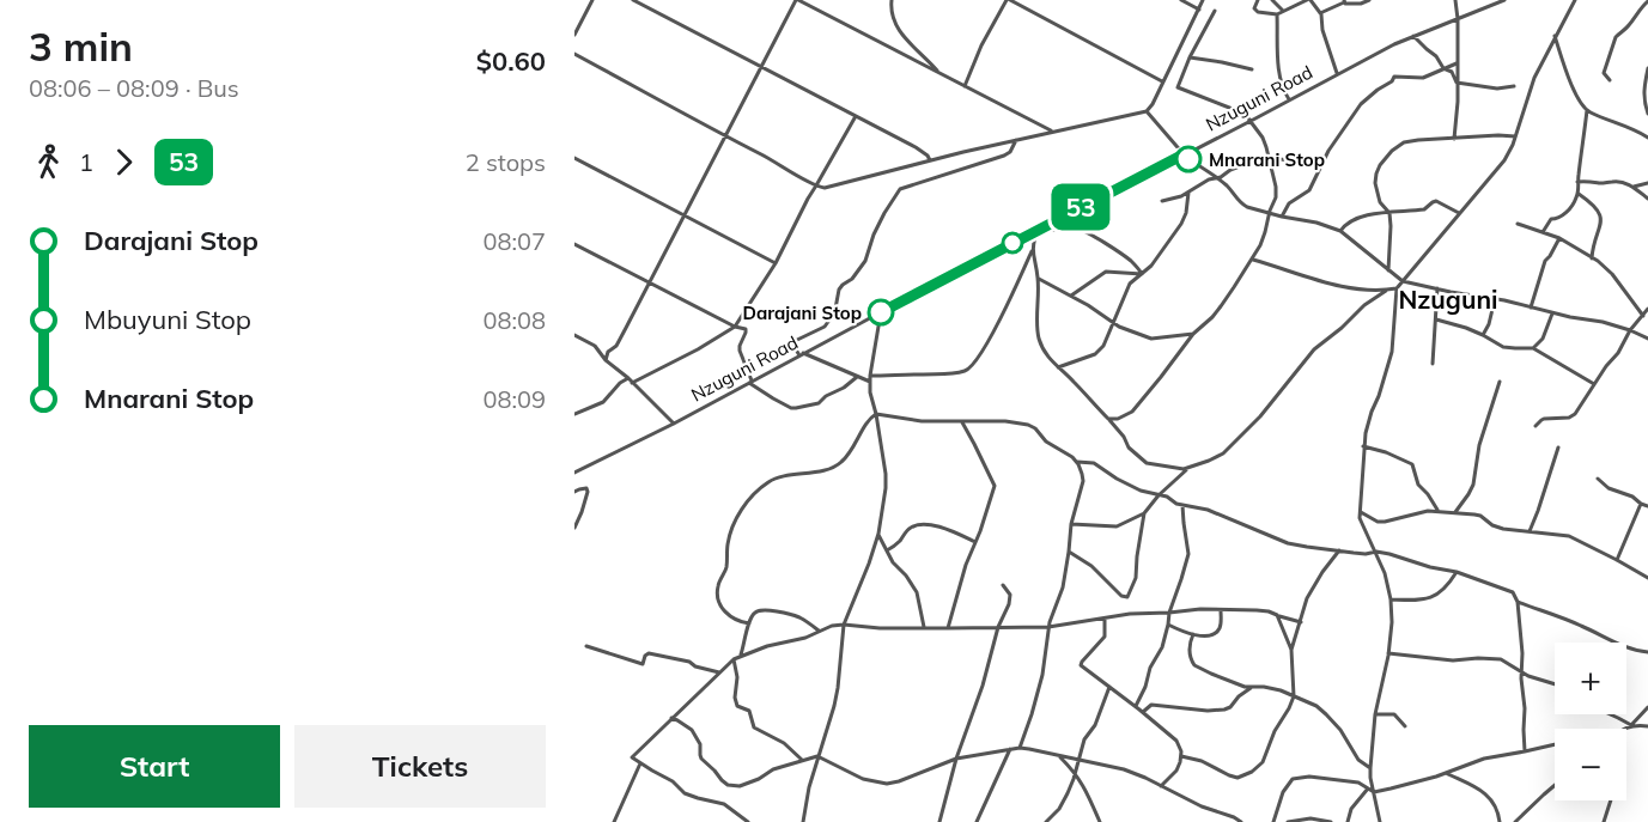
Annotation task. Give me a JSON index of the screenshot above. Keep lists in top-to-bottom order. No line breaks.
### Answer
{"streets":{"street":["Nzuguni Road"]},"districts":["Nzuguni"],"places":["Mnarani Stop","Darajani Stop"],"lines":["bus line 53"],"page":{"heading":["3 min","08:06 – 08:09 · Bus","$0.60"],"on_map":"53","legs":["1","53","2 stops"],"list":[{"name":"Darajani Stop","value":"08:07"},{"name":"Mbuyuni Stop","value":"08:08"},{"name":"Mnarani Stop","value":"08:09"}],"map_buttons":["+","−"],"buttons":["Start","Tickets"]}}
